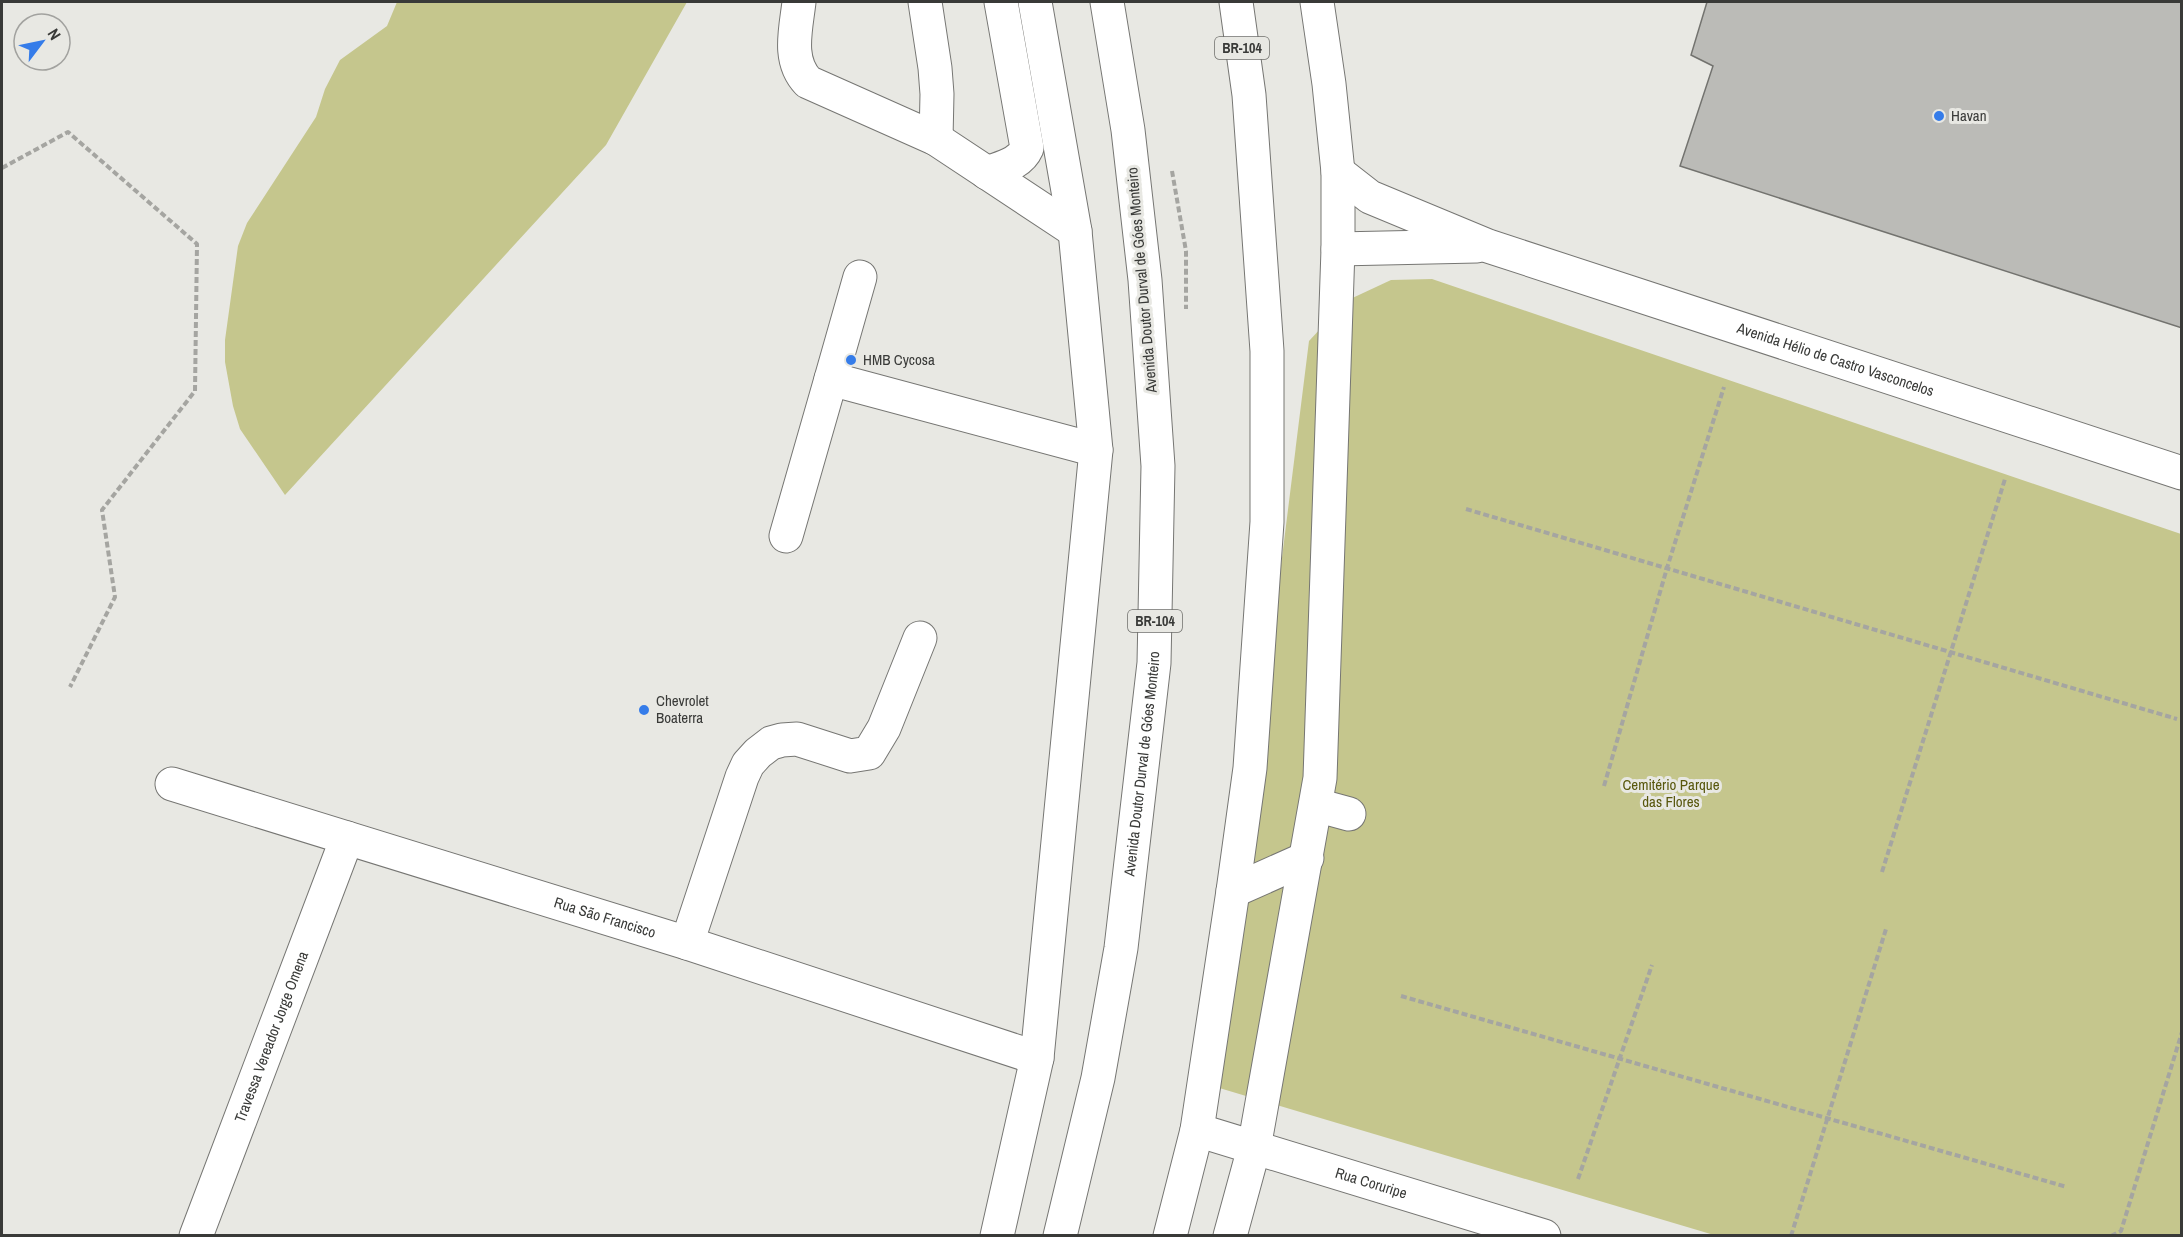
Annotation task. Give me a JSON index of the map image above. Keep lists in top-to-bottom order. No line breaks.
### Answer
{"streets":{"main road":["BR-104","Avenida Doutor Durval de Góes Monteiro","Avenida Hélio de Castro Vasconcelos","Rua São Francisco","Travessa Vereador Jorge Omena","Rua Coruripe"]},"crossings":[["BR-104","Rua Coruripe"],["Rua São Francisco","Travessa Vereador Jorge Omena"]],"parks":["Cemitério Parque das Flores"],"places":["Havan","HMB Cycosa","Chevrolet Boaterra"],"north":"top right"}
